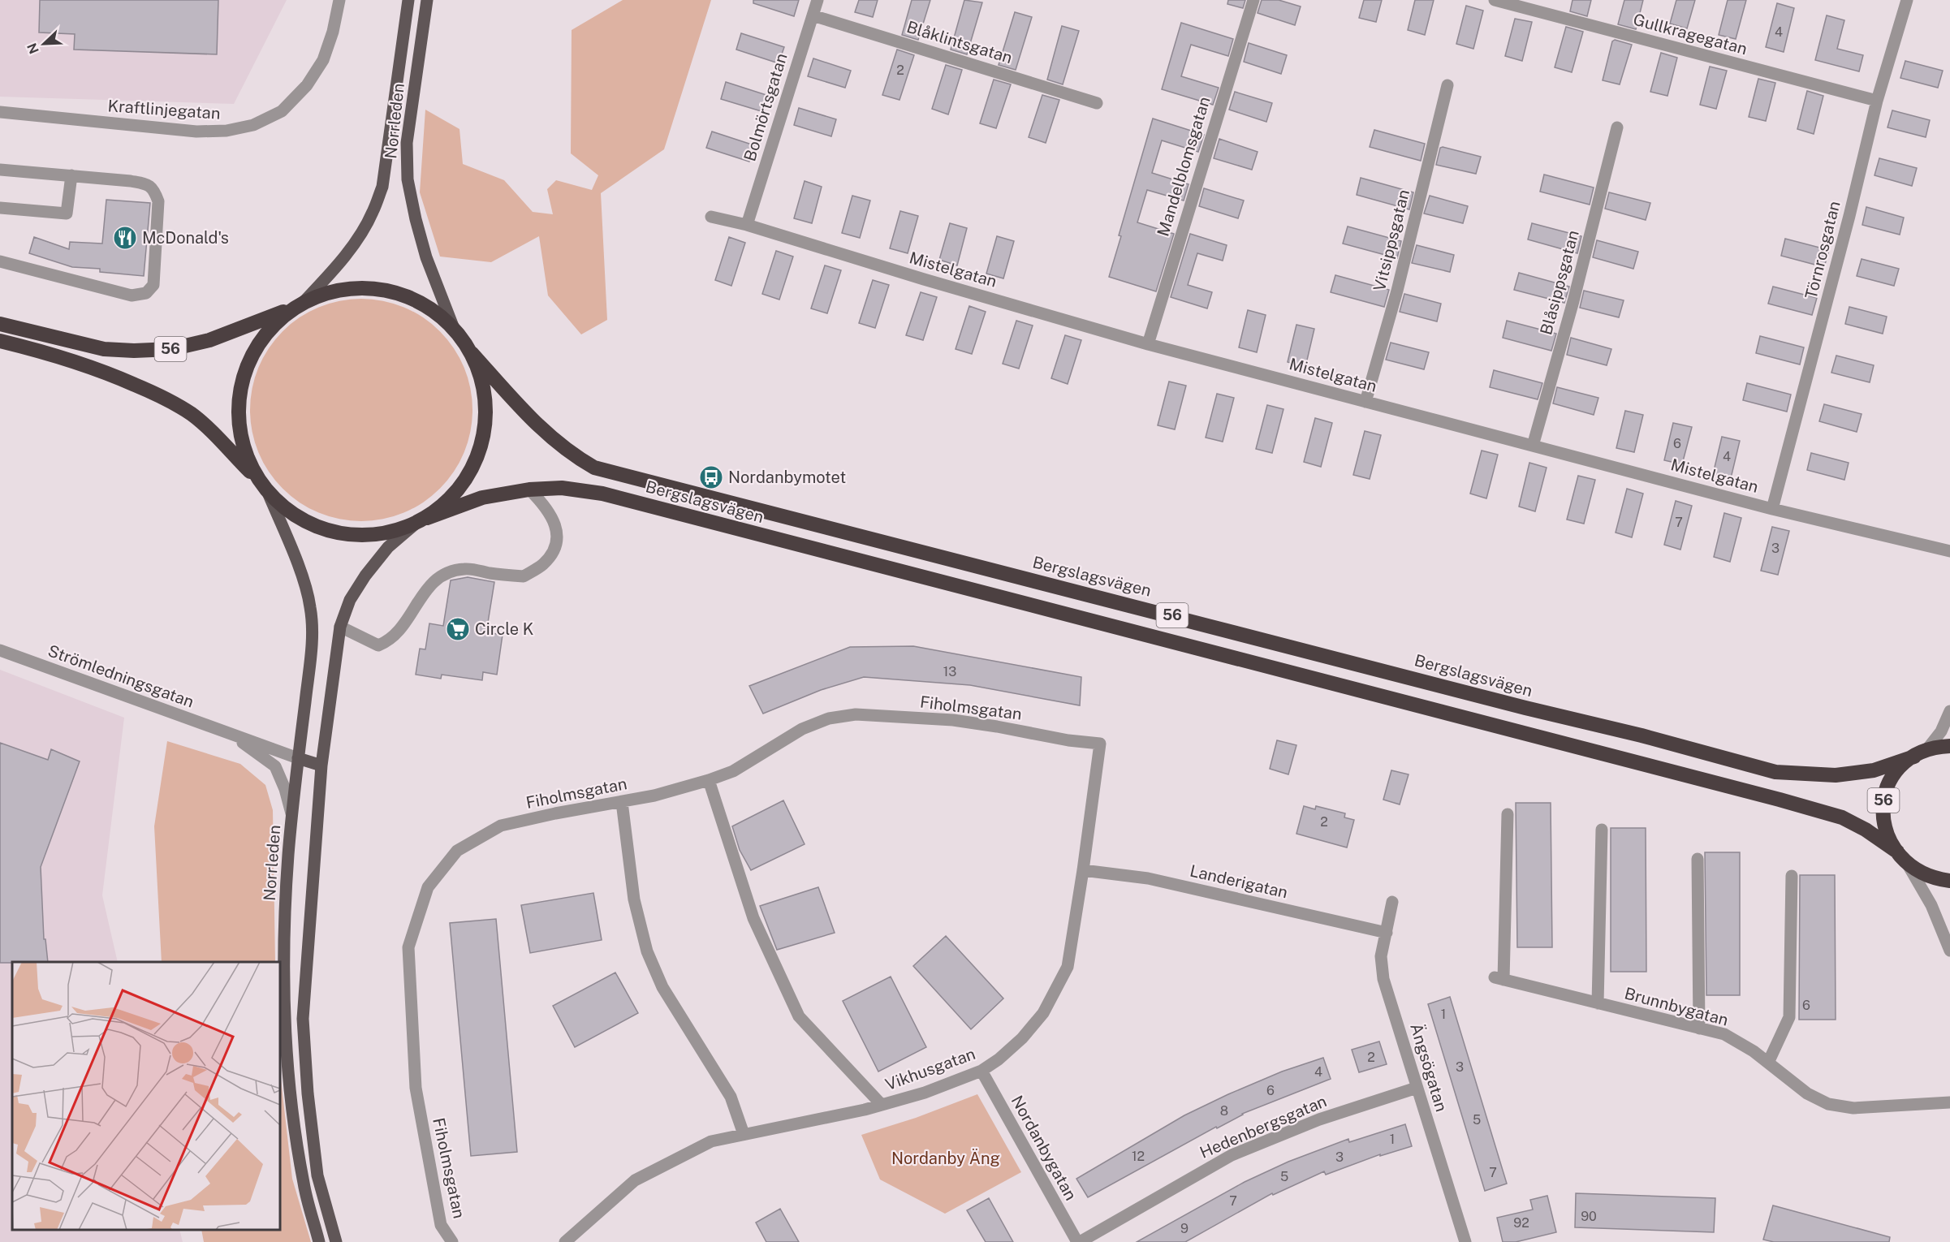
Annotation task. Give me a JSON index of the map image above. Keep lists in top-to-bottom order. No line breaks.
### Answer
{"streets":{"highway":["56","Bergslagsvägen"],"main road":["Norrleden"],"street":["Gullkragegatan","Blåklintsgatan","Bolmörtsgatan","Kraftlinjegatan","Mandelblomsgatan","Vitsippsgatan","Törnrosgatan","Mistelgatan","Blåsippsgatan","Strömledningsgatan","Fiholmsgatan","Landerigatan","Brunnbygatan","Ängsögatan","Vikhusgatan","Hedenbergsgatan","Nordanbygatan"]},"crossings":[["Gullkragegatan","Törnrosgatan"],["Blåklintsgatan","Bolmörtsgatan"],["Bolmörtsgatan","Mistelgatan"],["Norrleden","56"],["Norrleden","Strömledningsgatan"],["Mandelblomsgatan","Mistelgatan"],["Vitsippsgatan","Mistelgatan"],["Törnrosgatan","Mistelgatan"],["Mistelgatan","Blåsippsgatan"],["56","Bergslagsvägen"],["Fiholmsgatan","Vikhusgatan"],["Landerigatan","Ängsögatan"],["Landerigatan","Vikhusgatan"],["Ängsögatan","Hedenbergsgatan"],["Vikhusgatan","Nordanbygatan"],["Hedenbergsgatan","Nordanbygatan"]],"parks":["Nordanby Äng"],"places":{"restaurant":["McDonald's"],"bus stop":["Nordanbymotet"],"supermarket":["Circle K"]},"house_numbers":["4","2","6","4","7","3","13","2","6","1","2","3","4","6","8","5","1","12","3","7","5","7","90","92","9"],"north":"bottom left"}
